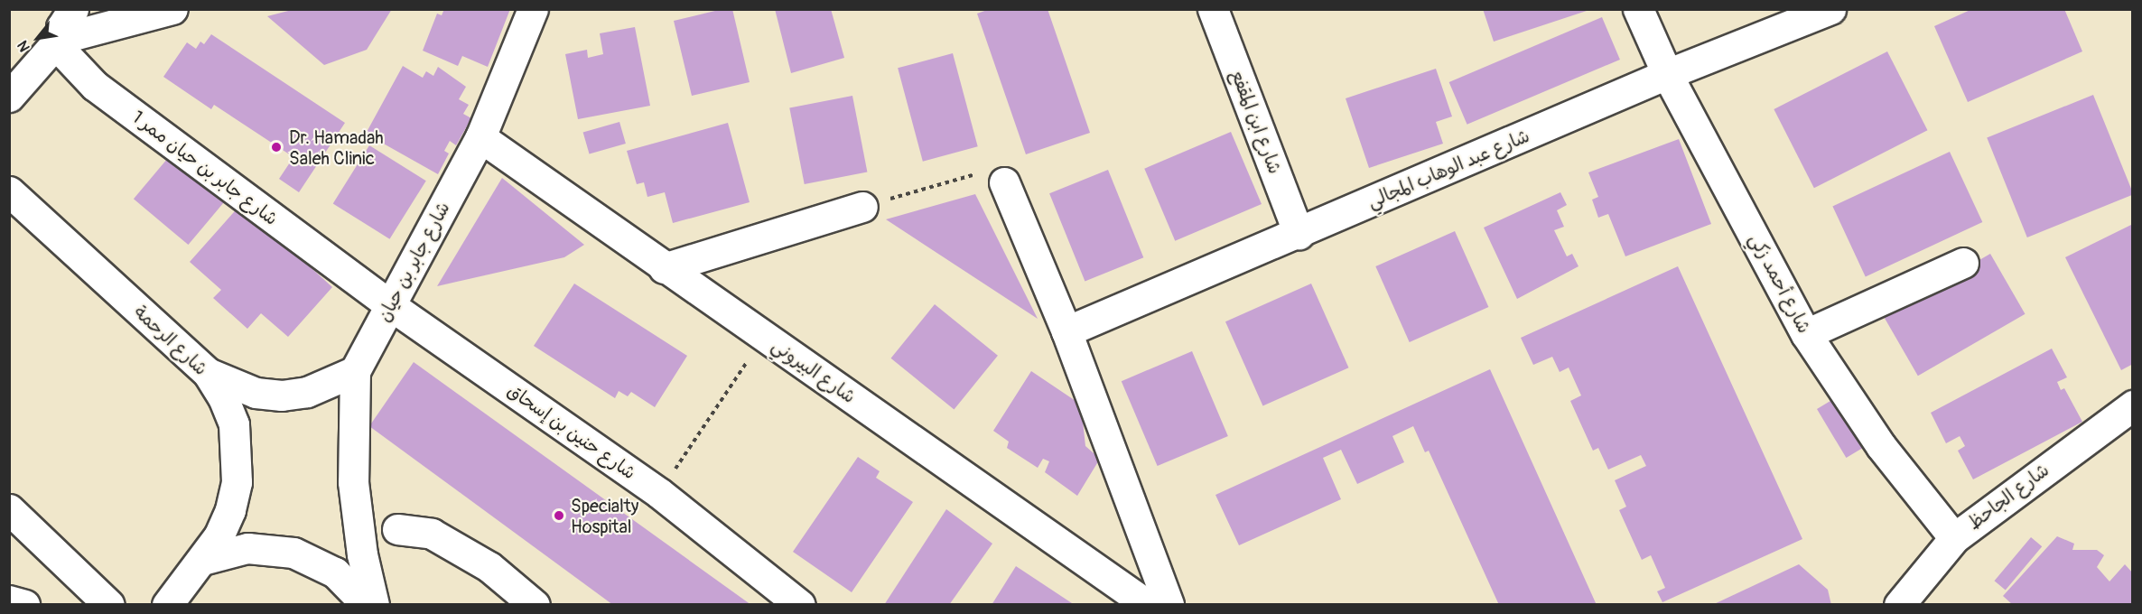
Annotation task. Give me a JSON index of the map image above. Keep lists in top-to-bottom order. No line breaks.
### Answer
{"streets":{"street":["شارع ابن المقفع","شارع جابر بن حيان ممر 1","شارع عبد الوهاب المجالي","شارع جابر بن حيان","شارع أحمد زكي","شارع الرحمة","شارع البيروني","شارع حنين بن إسحاق","شارع الجاحظ"]},"crossings":[["شارع ابن المقفع","شارع عبد الوهاب المجالي"],["شارع جابر بن حيان ممر 1","شارع جابر بن حيان"],["شارع جابر بن حيان ممر 1","شارع حنين بن إسحاق"],["شارع عبد الوهاب المجالي","شارع أحمد زكي"],["شارع جابر بن حيان","شارع البيروني"],["شارع جابر بن حيان","شارع حنين بن إسحاق"],["شارع أحمد زكي","شارع الجاحظ"]],"places":["Dr. Hamadah Saleh Clinic","Specialty Hospital"],"north":"bottom left"}
